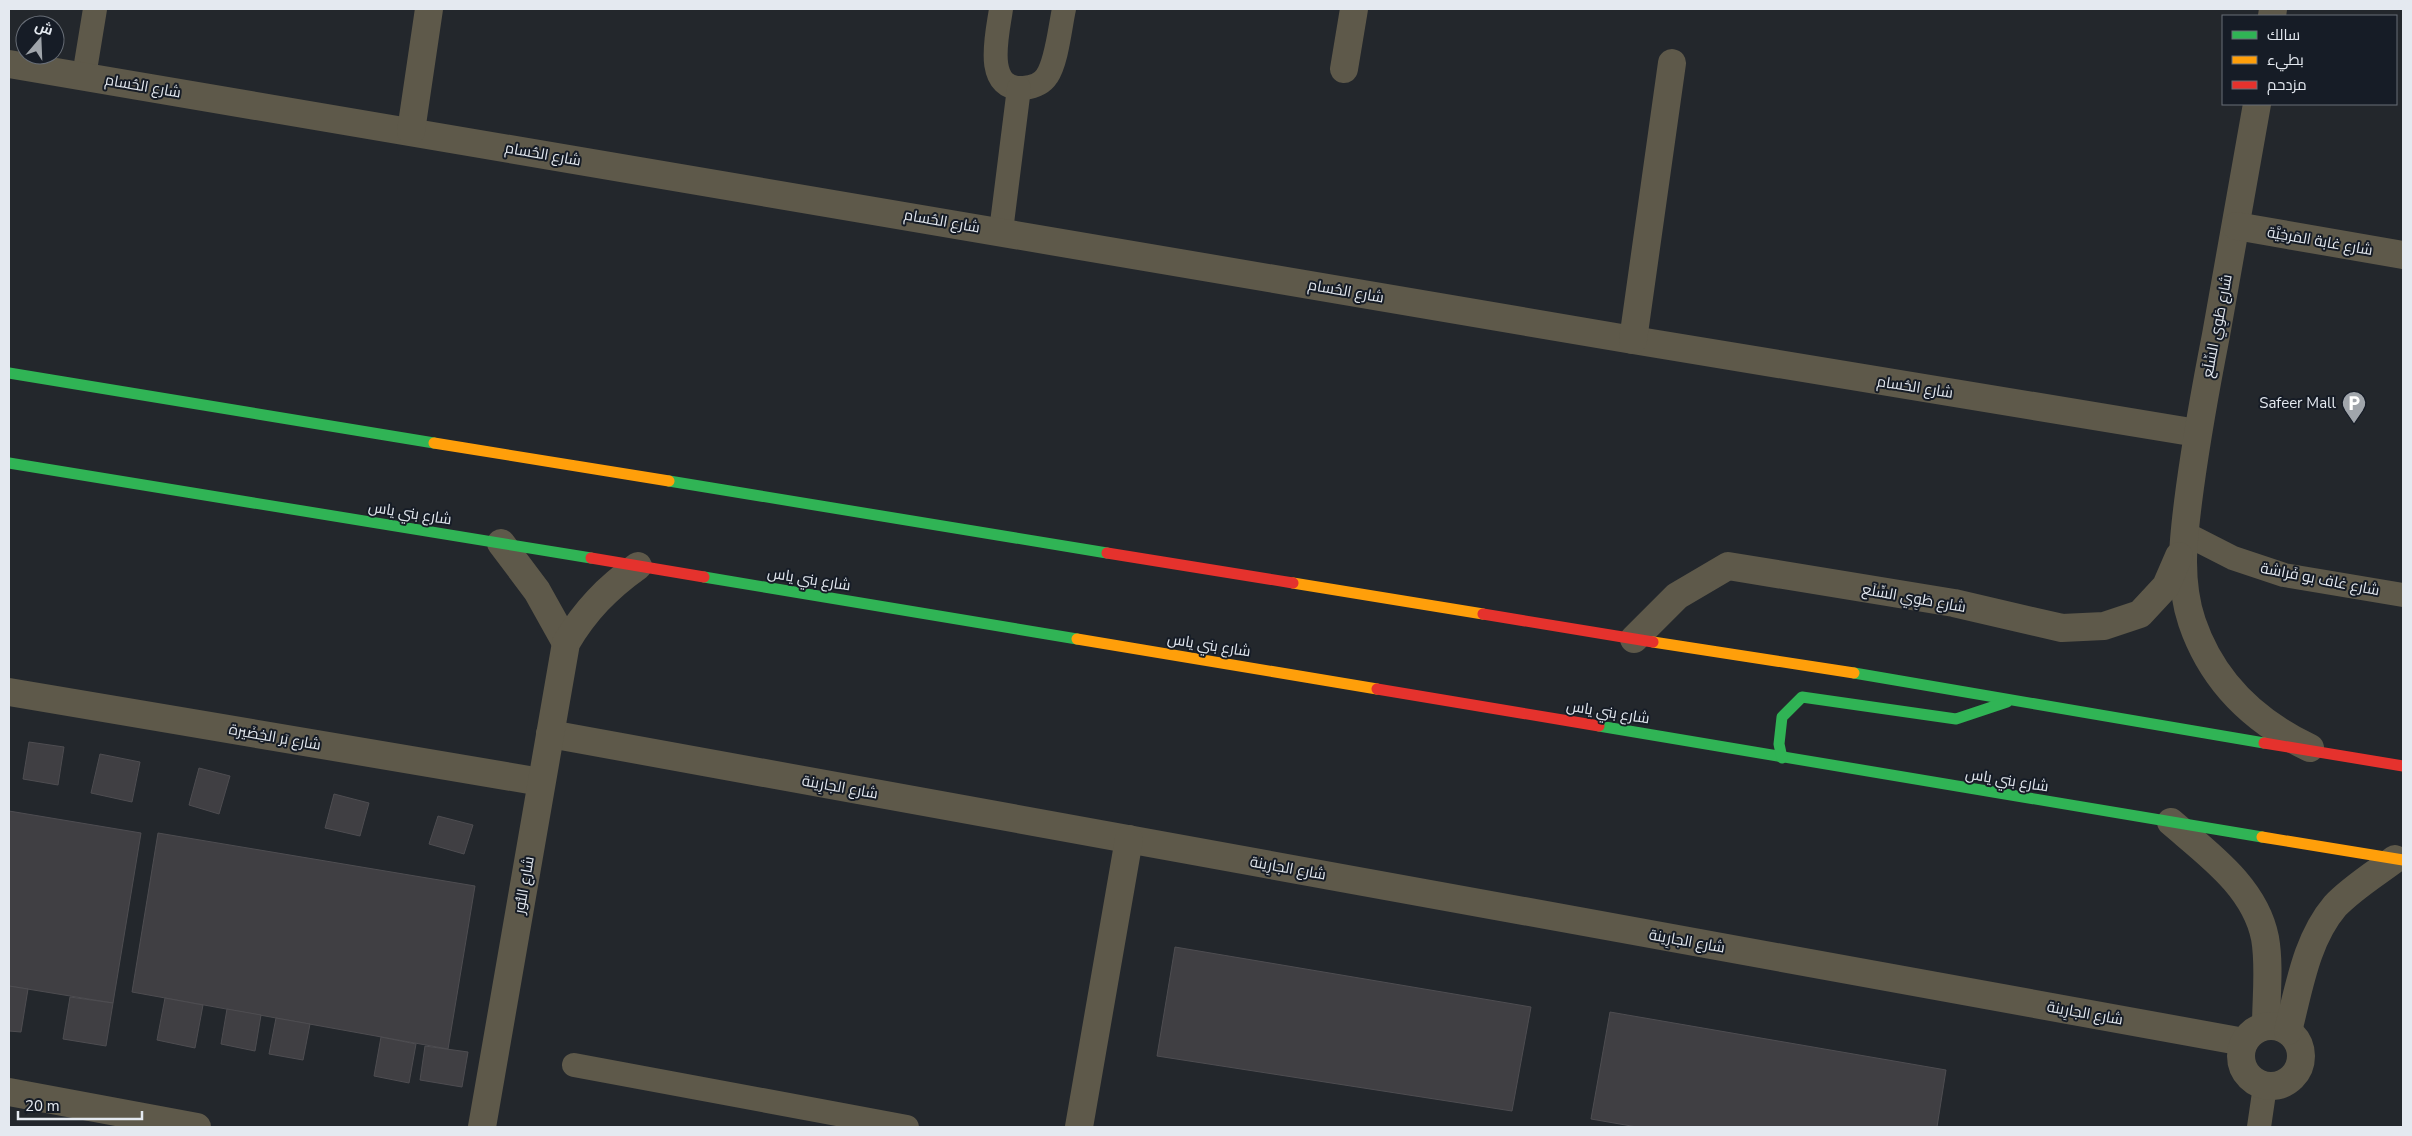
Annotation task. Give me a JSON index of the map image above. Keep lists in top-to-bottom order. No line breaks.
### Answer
{"streets":{"main road":["شارع بني ياس"],"street":["شارع الحُسام","شارع غابة المَرخِيَّة","شارع طَوِي السِّلَع","شارع بَر الخِضَيرة","شارع الجارِينة","شارع النُّور"],"lane":["شارع غاف بو فَراشة"]},"crossings":[["شارع الحُسام","شارع طَوِي السِّلَع"],["شارع غابة المَرخِيَّة","شارع طَوِي السِّلَع"],["شارع طَوِي السِّلَع","شارع غاف بو فَراشة"],["شارع بني ياس","شارع النُّور"],["شارع بَر الخِضَيرة","شارع النُّور"],["شارع الجارِينة","شارع النُّور"]],"places":{"parking":["Safeer Mall"]},"legend":["سالك","بطيء","مزدحم"],"scale_bar":"20 m","north":"top"}
